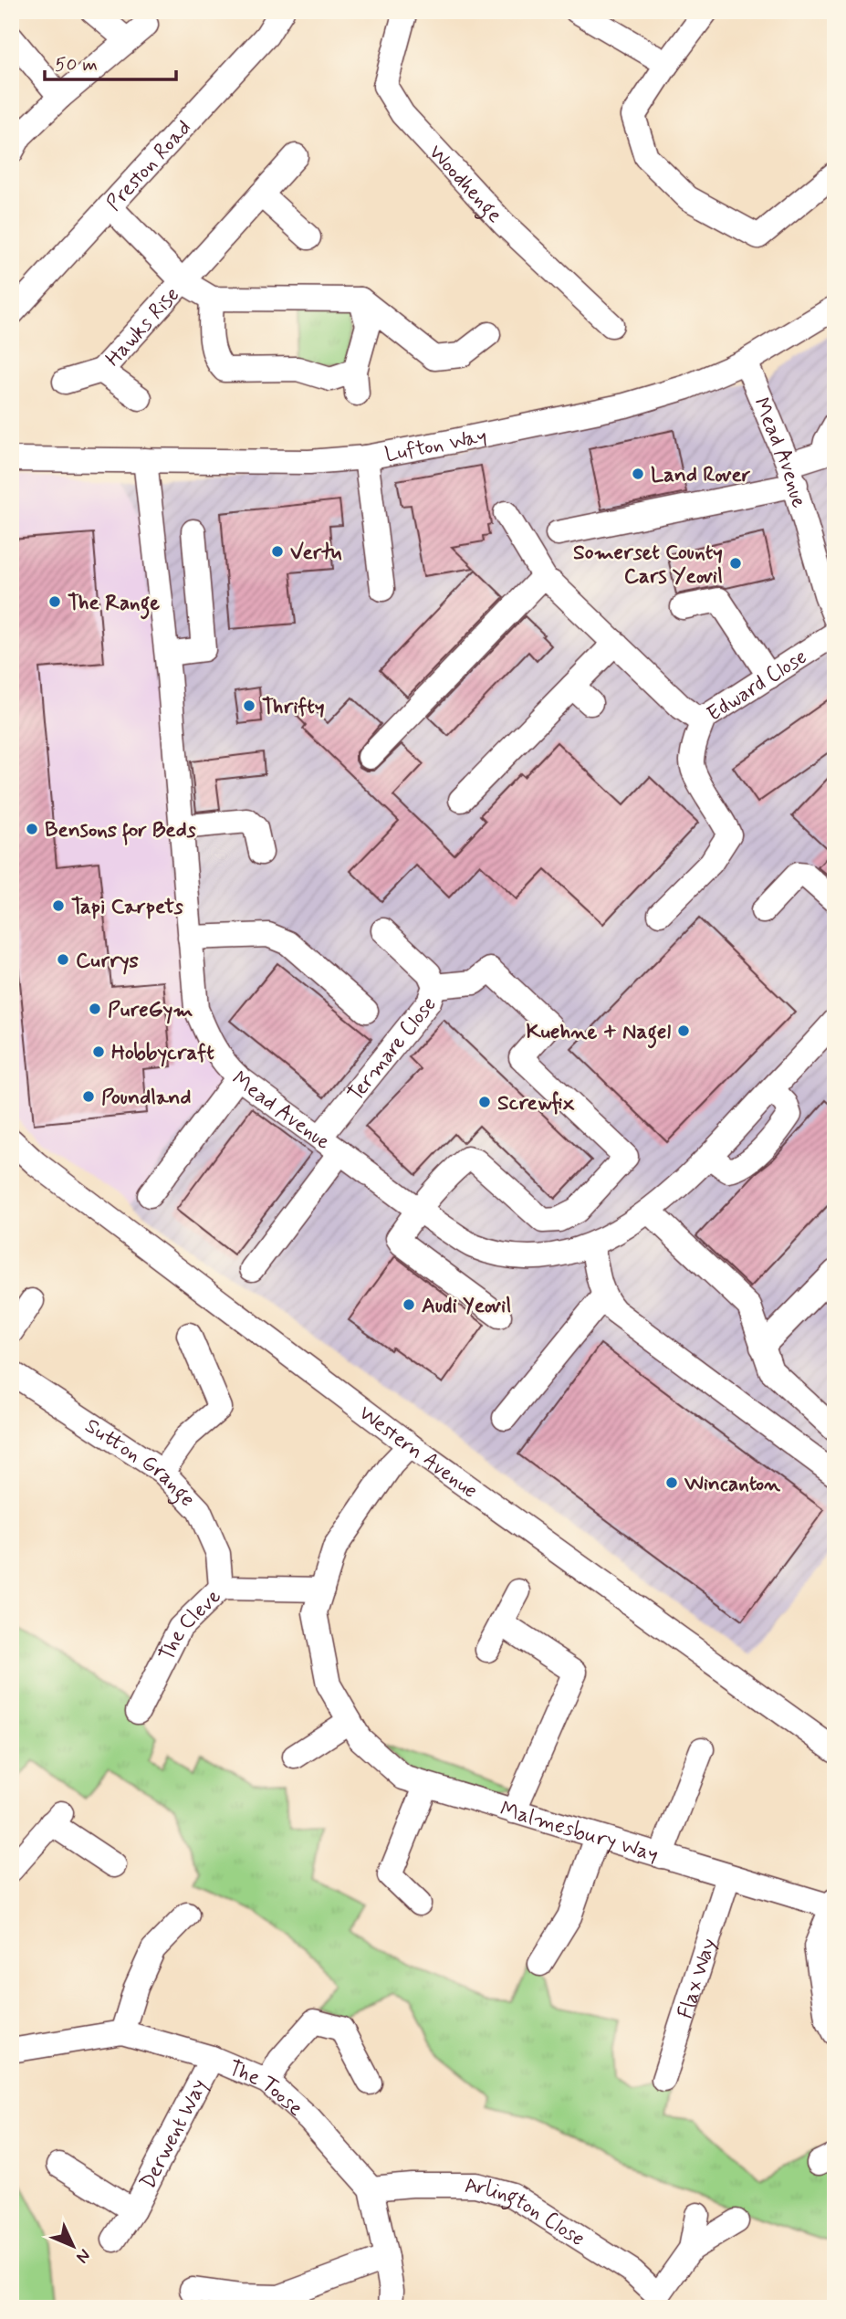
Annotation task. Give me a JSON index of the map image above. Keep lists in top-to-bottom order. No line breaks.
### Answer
{"streets":{"street":["Preston Road","Woodhenge","Hawks Rise","Lufton Way","Mead Avenue","Edward Close","Termare Close","Western Avenue","Sutton Grange","The Cleve","Malmesbury Way","Flax Way","The Toose","Derwent Way","Arlington Close"]},"crossings":[["Preston Road","Hawks Rise"],["Lufton Way","Mead Avenue"],["Mead Avenue","Termare Close"],["Western Avenue","Malmesbury Way"],["Sutton Grange","The Cleve"],["The Cleve","Malmesbury Way"],["Malmesbury Way","Flax Way"],["The Toose","Derwent Way"],["The Toose","Arlington Close"]],"places":["Land Rover","Vertu","Somerset County Cars Yeovil","The Range","Thrifty","Bensons for Beds","Tapi Carpets","Currys","PureGym","Kuehne + Nagel","Hobbycraft","Poundland","Screwfix","Audi Yeovil","Wincanton"],"scale_bar":"50 m","north":"bottom right"}
